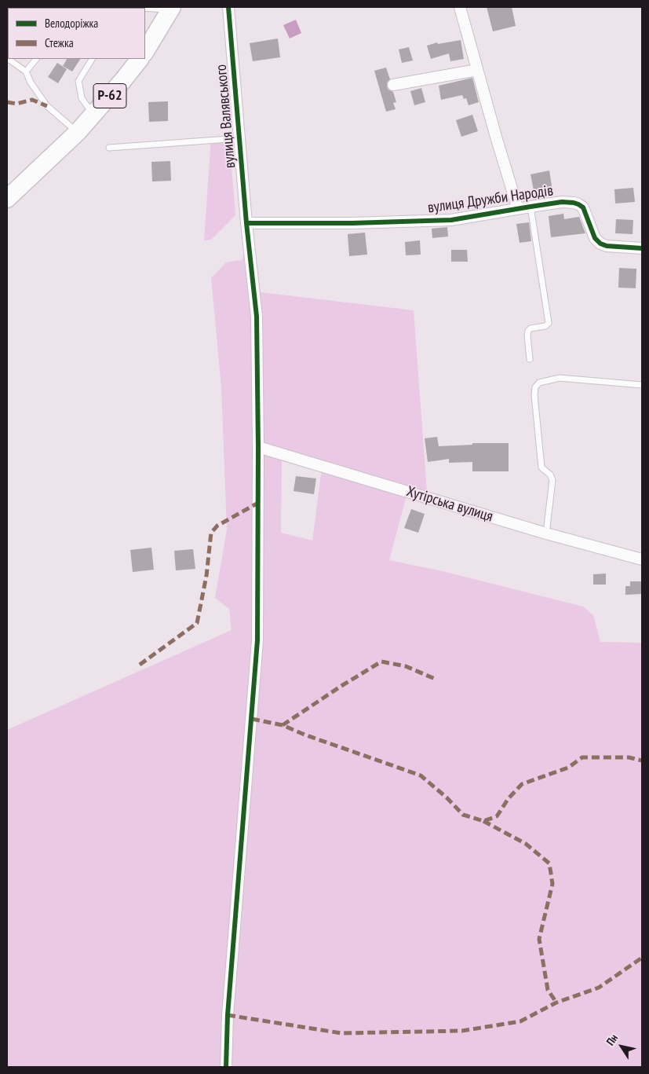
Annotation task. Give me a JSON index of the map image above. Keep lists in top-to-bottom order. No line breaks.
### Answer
{"streets":{"main road":["Р-62"],"street":["вулиця Валявського","вулиця Дружби Народів","Хутірська вулиця"]},"crossings":[["вулиця Валявського","вулиця Дружби Народів"],["вулиця Валявського","Хутірська вулиця"]],"legend":["Велодоріжка","Стежка"],"north":"top left"}
